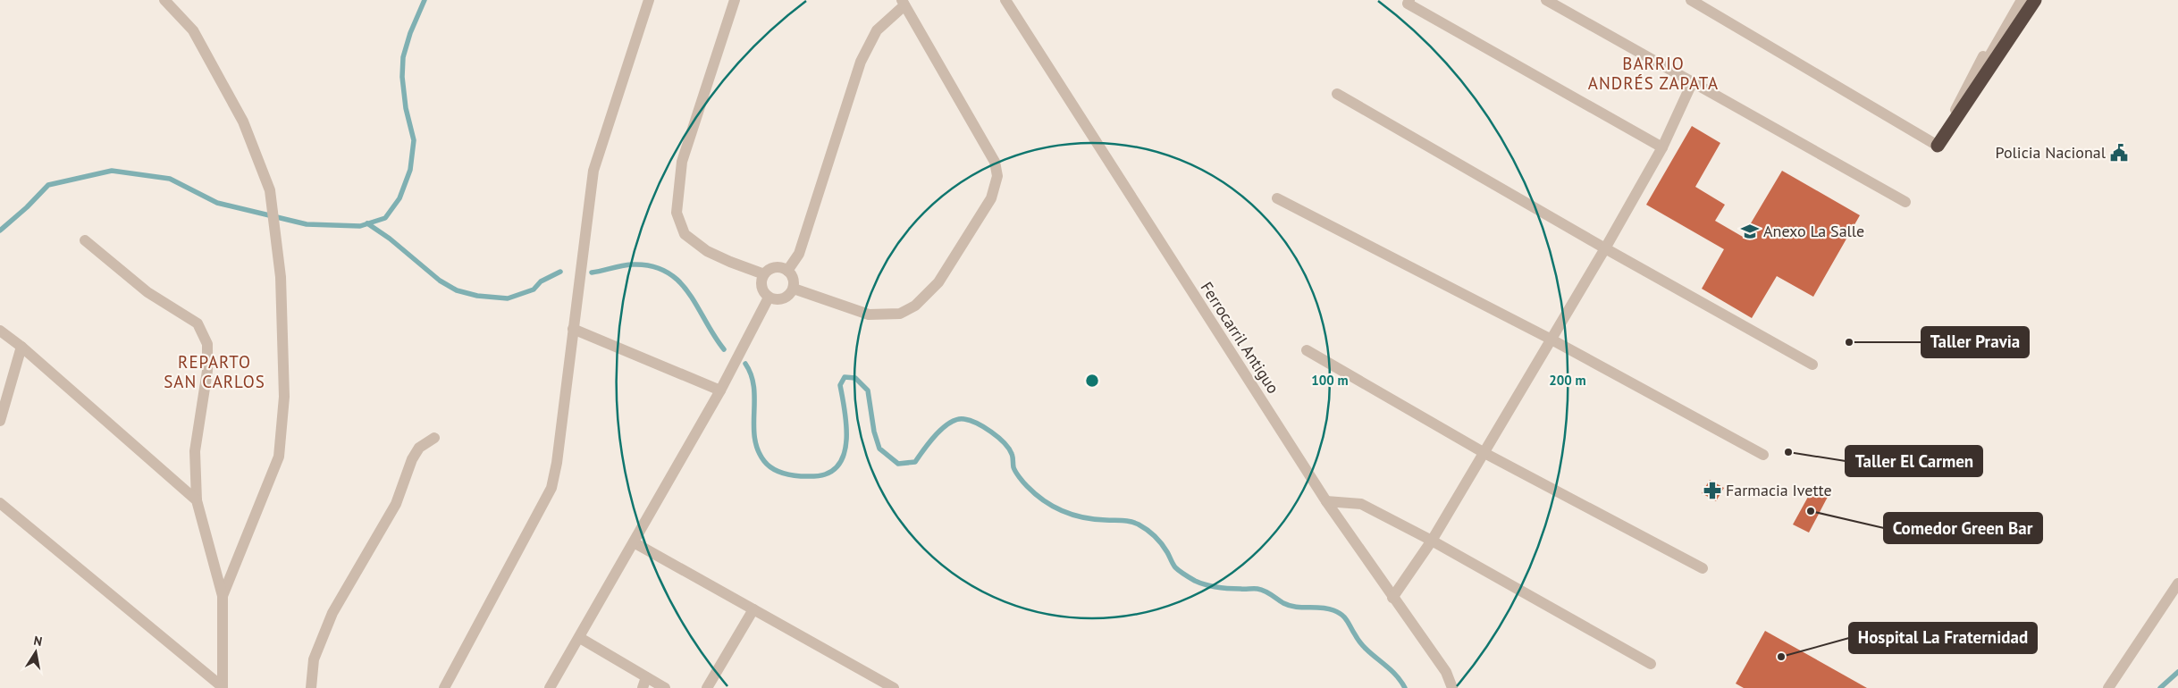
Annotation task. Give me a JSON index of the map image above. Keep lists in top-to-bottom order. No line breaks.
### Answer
{"streets":{"street":["Ferrocarril Antiguo"]},"districts":["BARRIO ANDRÉS ZAPATA","REPARTO SAN CARLOS"],"places":{"public building":["Policia Nacional"],"school or university":["Anexo La Salle"],"other":["Taller Pravia","Taller El Carmen","Comedor Green Bar","Hospital La Fraternidad"],"pharmacy":["Farmacia Ivette"]},"north":"top","rings":["100 m","200 m"]}
